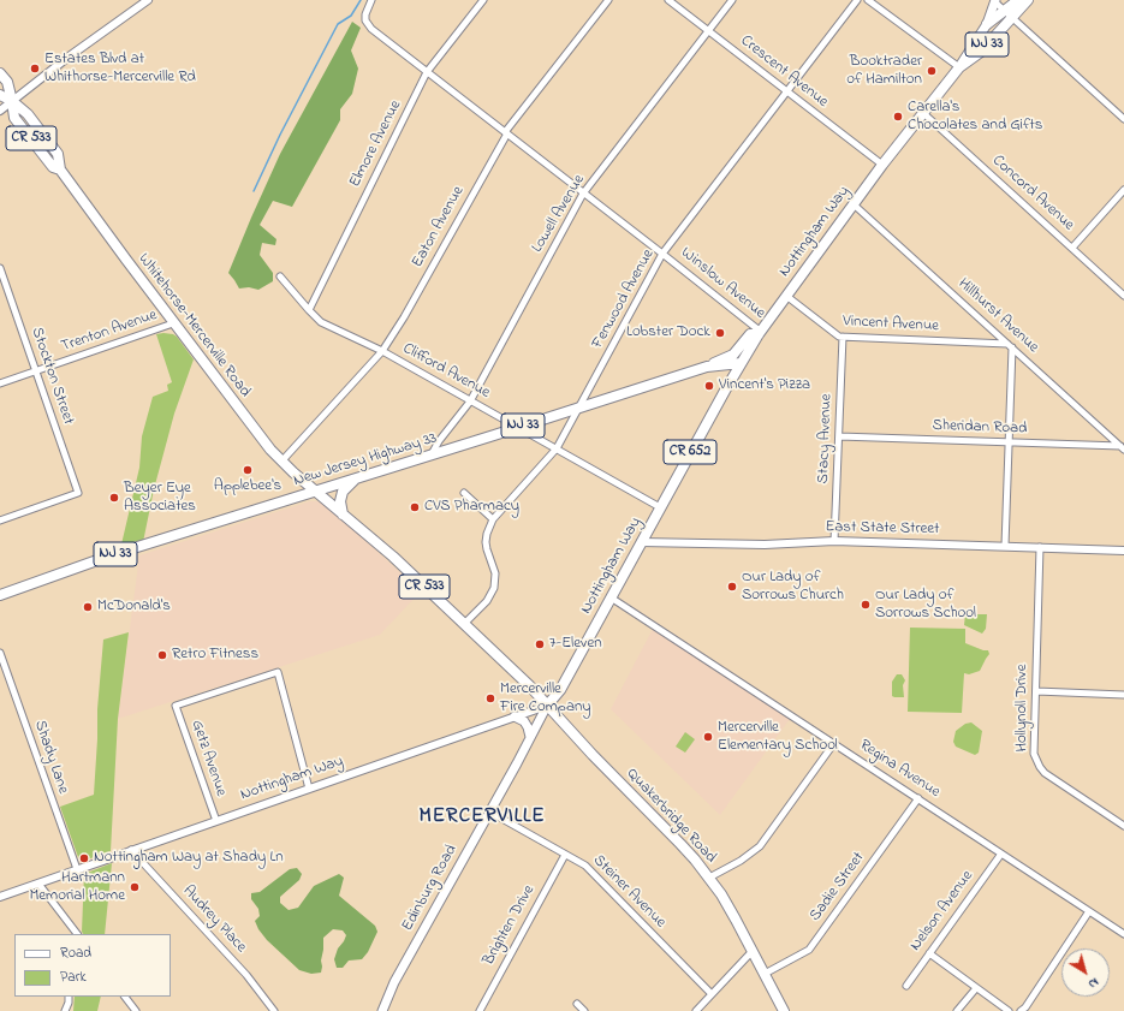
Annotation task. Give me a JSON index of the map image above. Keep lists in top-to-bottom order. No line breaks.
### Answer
{"streets":{"main road":["NJ 33","CR 533","Nottingham Way","Whitehorse-Mercerville Road","CR 652","New Jersey Highway 33","Quakerbridge Road","Edinburg Road"],"street":["Crescent Avenue","Elmore Avenue","Concord Avenue","Lowell Avenue","Eaton Avenue","Winslow Avenue","Fenwood Avenue","Hillhurst Avenue","Vincent Avenue","Trenton Avenue","Clifford Avenue","Stockton Street","Sheridan Road","Stacy Avenue","East State Street","Hollynoll Drive","Shady Lane","Getz Avenue","Regina Avenue","Sadie Street","Steiner Avenue","Nelson Avenue","Audrey Place","Brighten Drive"]},"crossings":[["Crescent Avenue","Lowell Avenue"],["Crescent Avenue","Nottingham Way"],["Crescent Avenue","Fenwood Avenue"],["CR 533","Nottingham Way"],["CR 533","Fenwood Avenue"],["CR 533","Whitehorse-Mercerville Road"],["CR 533","New Jersey Highway 33"],["CR 533","Quakerbridge Road"],["CR 533","Edinburg Road"],["Elmore Avenue","Winslow Avenue"],["Elmore Avenue","Clifford Avenue"],["Concord Avenue","Nottingham Way"],["Lowell Avenue","Winslow Avenue"],["Lowell Avenue","Clifford Avenue"],["Lowell Avenue","New Jersey Highway 33"],["Eaton Avenue","Winslow Avenue"],["Eaton Avenue","Whitehorse-Mercerville Road"],["Eaton Avenue","Clifford Avenue"],["Nottingham Way","Winslow Avenue"],["Nottingham Way","Hillhurst Avenue"],["Nottingham Way","Vincent Avenue"],["Nottingham Way","Clifford Avenue"],["Nottingham Way","New Jersey Highway 33"],["Nottingham Way","East State Street"],["Nottingham Way","Shady Lane"],["Nottingham Way","Getz Avenue"],["Nottingham Way","Regina Avenue"],["Nottingham Way","Quakerbridge Road"],["Nottingham Way","Edinburg Road"],["Nottingham Way","Audrey Place"],["Winslow Avenue","Fenwood Avenue"],["Fenwood Avenue","Clifford Avenue"],["Fenwood Avenue","New Jersey Highway 33"],["Hillhurst Avenue","Vincent Avenue"],["Hillhurst Avenue","Sheridan Road"],["Vincent Avenue","Stacy Avenue"],["Whitehorse-Mercerville Road","Trenton Avenue"],["Whitehorse-Mercerville Road","New Jersey Highway 33"],["Trenton Avenue","Stockton Street"],["Clifford Avenue","New Jersey Highway 33"],["Sheridan Road","Stacy Avenue"],["Stacy Avenue","East State Street"],["East State Street","Hollynoll Drive"],["Regina Avenue","Sadie Street"],["Regina Avenue","Nelson Avenue"],["Quakerbridge Road","Sadie Street"],["Quakerbridge Road","Edinburg Road"],["Edinburg Road","Steiner Avenue"],["Steiner Avenue","Brighten Drive"]],"districts":["MERCERVILLE"],"places":["Estates Blvd at Whithorse-Mercerville Rd","Booktrader of Hamilton","Carella's Chocolates and Gifts","Lobster Dock","Vincent's Pizza","Applebee's","Beyer Eye Associates","CVS Pharmacy","Our Lady of Sorrows Church","Our Lady of Sorrows School","McDonald's","7-Eleven","Retro Fitness","Mercerville Fire Company","Mercerville Elementary School","Nottingham Way at Shady Ln","Hartmann Memorial Home"],"legend":["Road","Park"],"north":"bottom right"}
